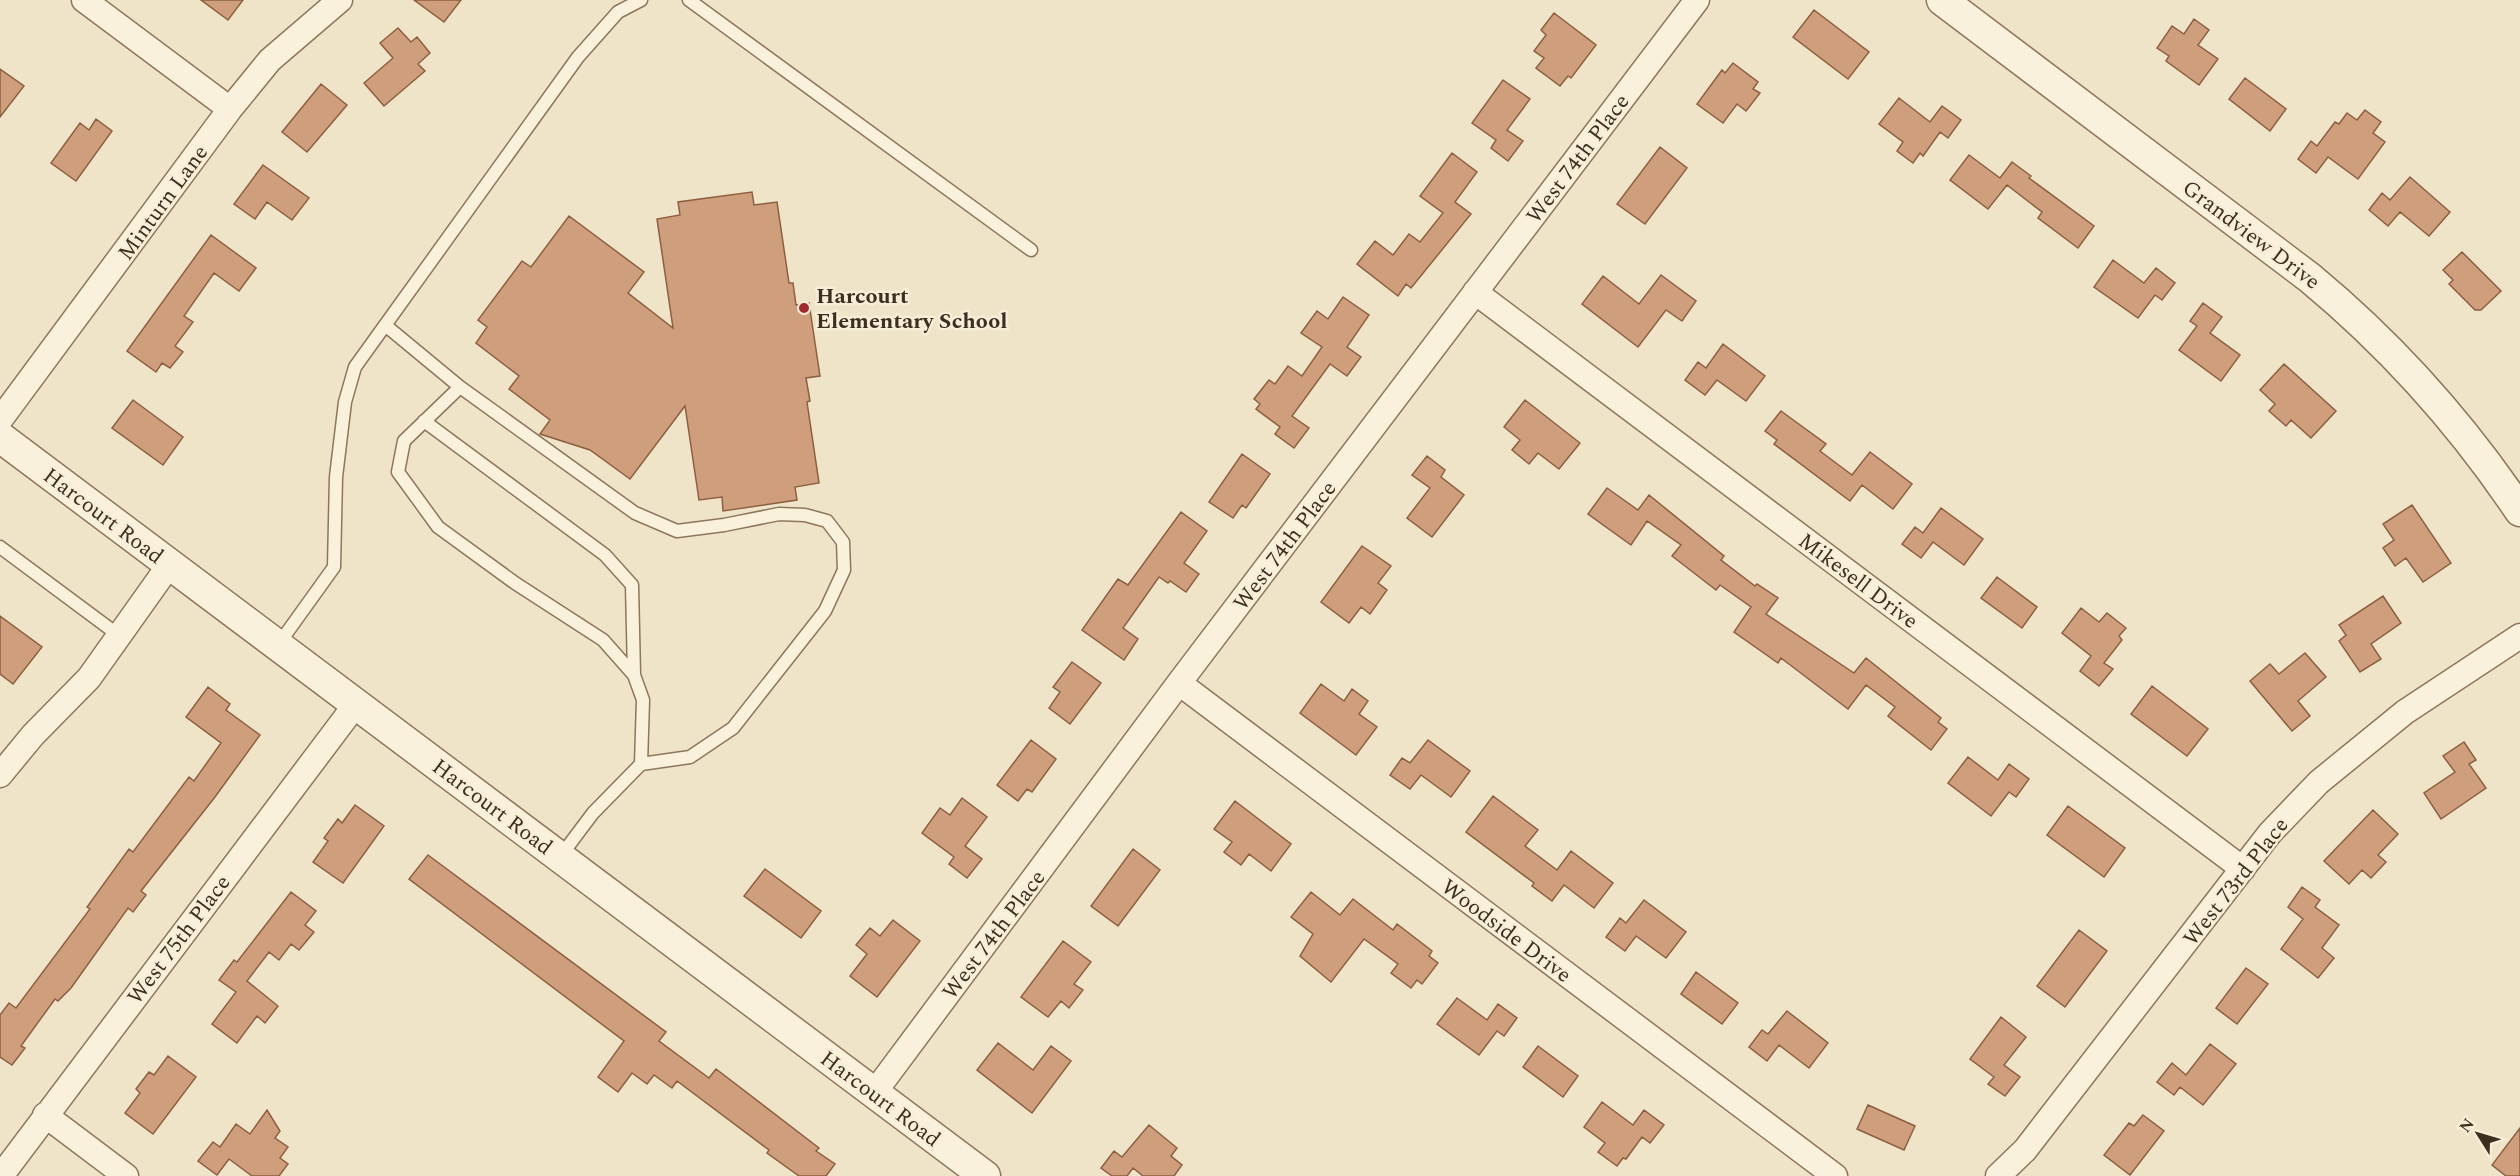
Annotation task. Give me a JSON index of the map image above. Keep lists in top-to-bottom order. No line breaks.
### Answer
{"streets":{"street":["West 74th Place","Minturn Lane","Grandview Drive","Harcourt Road","Mikesell Drive","West 73rd Place","Woodside Drive","West 75th Place"]},"crossings":[["West 74th Place","Harcourt Road"],["West 74th Place","Mikesell Drive"],["West 74th Place","Woodside Drive"],["Harcourt Road","West 75th Place"],["Mikesell Drive","West 73rd Place"]],"places":["Harcourt Elementary School"],"north":"top left"}
